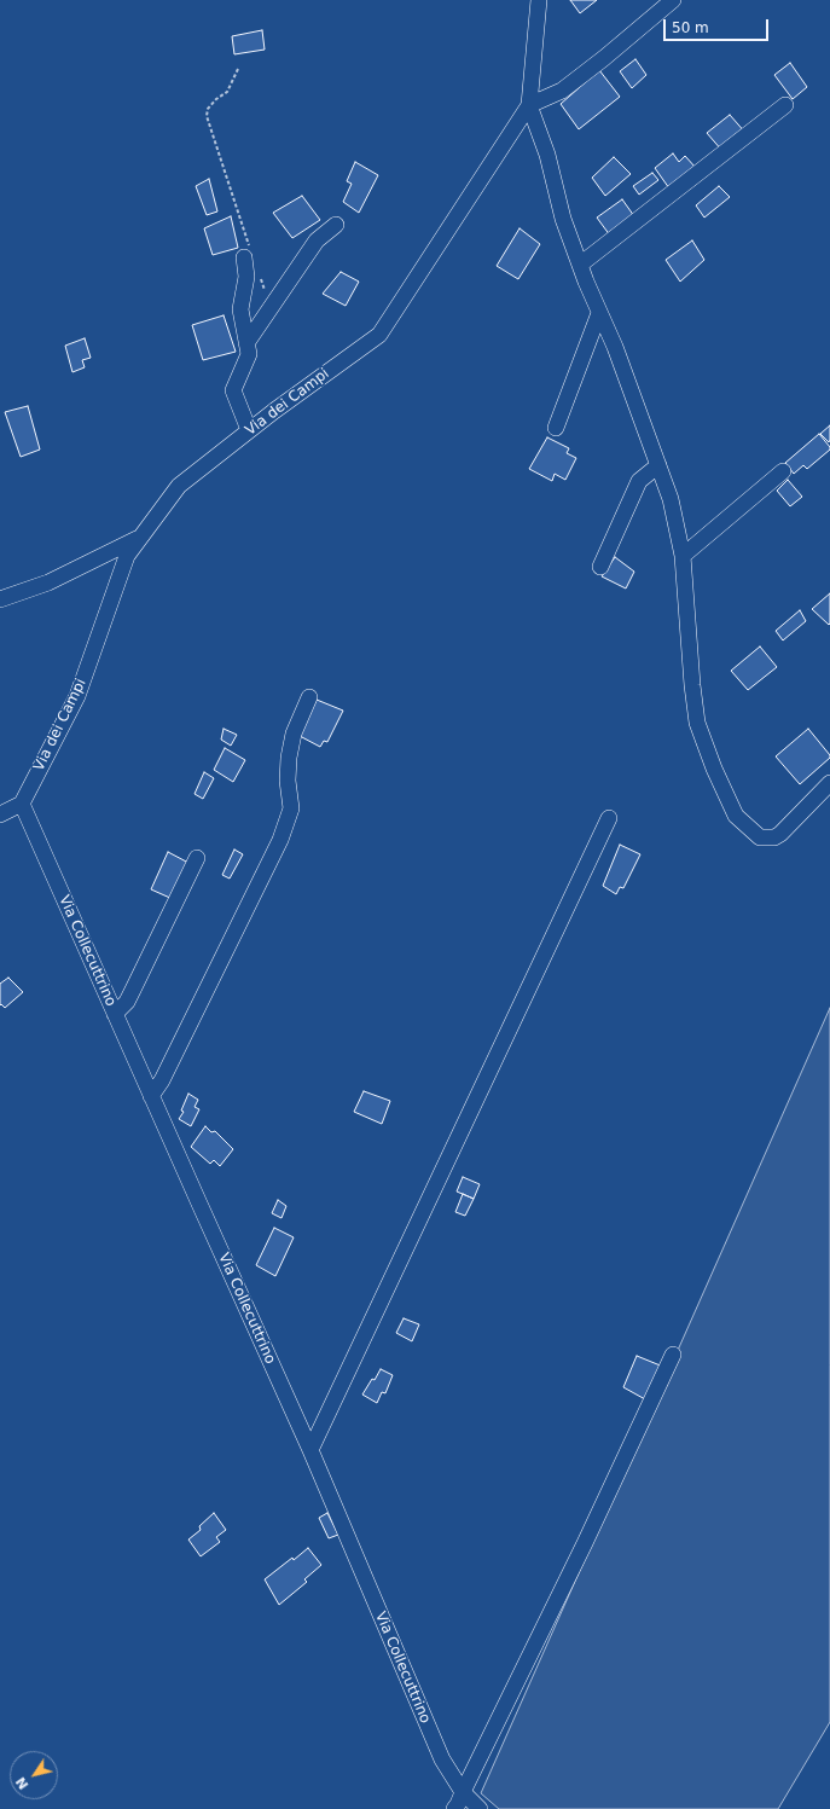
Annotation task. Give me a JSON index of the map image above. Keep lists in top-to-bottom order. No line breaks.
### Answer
{"streets":{"street":["Via dei Campi","Via Collecuttrino"]},"crossings":[["Via dei Campi","Via Collecuttrino"]],"scale_bar":"50 m","north":"bottom left"}
